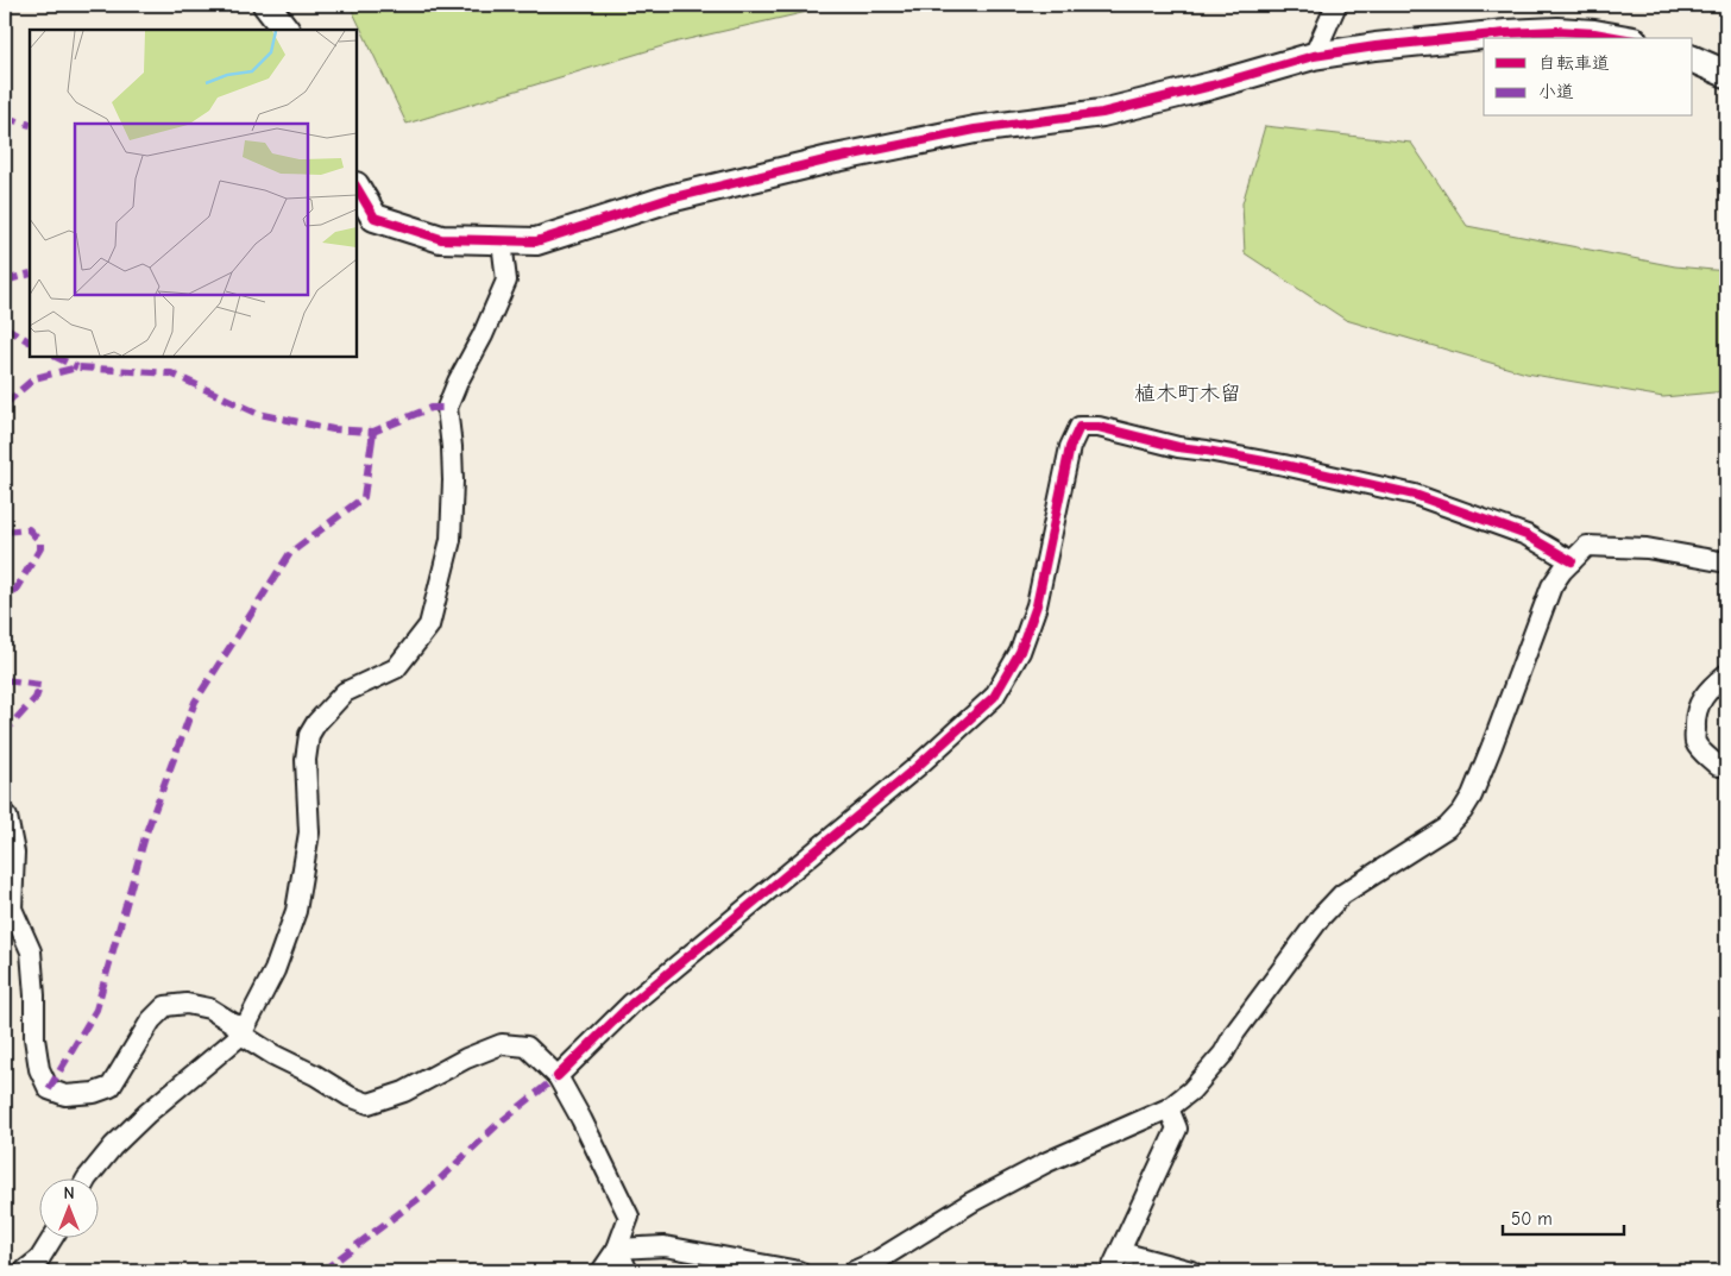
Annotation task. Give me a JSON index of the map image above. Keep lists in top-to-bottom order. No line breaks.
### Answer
{"districts":["植木町木留"],"legend":["自転車道","小道"],"scale_bar":"50 m","north":"top"}
